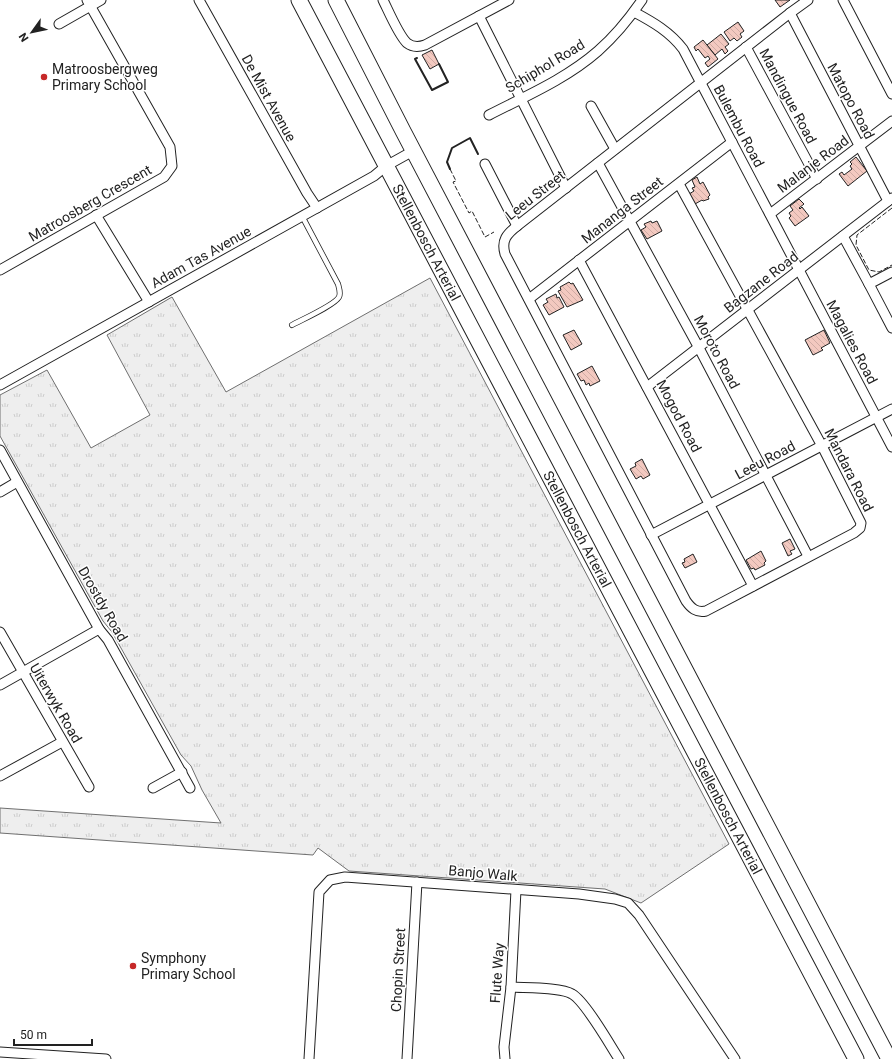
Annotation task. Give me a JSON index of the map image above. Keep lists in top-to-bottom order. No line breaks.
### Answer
{"streets":{"main road":["Stellenbosch Arterial"],"street":["Schiphol Road","Mandingue Road","De Mist Avenue","Matopo Road","Bulembu Road","Malanje Road","Leeu Street","Matroosberg Crescent","Mananga Street","Adam Tas Avenue","Bagzane Road","Magalies Road","Moroto Road","Mogod Road","Leeu Road","Mandara Road","Drostdy Road","Uiterwyk Road","Banjo Walk","Chopin Street","Flute Way"]},"crossings":[["Schiphol Road","Bulembu Road"],["Mandingue Road","Malanje Road"],["Mandingue Road","Leeu Street"],["De Mist Avenue","Adam Tas Avenue"],["Matopo Road","Malanje Road"],["Matopo Road","Leeu Street"],["Matopo Road","Bagzane Road"],["Bulembu Road","Malanje Road"],["Bulembu Road","Leeu Street"],["Bulembu Road","Mananga Street"],["Bulembu Road","Bagzane Road"],["Bulembu Road","Magalies Road"],["Leeu Street","Mananga Street"],["Leeu Street","Moroto Road"],["Leeu Street","Leeu Road"],["Leeu Street","Mandara Road"],["Mananga Street","Moroto Road"],["Mananga Street","Mogod Road"],["Mananga Street","Mandara Road"],["Stellenbosch Arterial","Adam Tas Avenue"],["Bagzane Road","Magalies Road"],["Bagzane Road","Moroto Road"],["Bagzane Road","Mogod Road"],["Bagzane Road","Mandara Road"],["Magalies Road","Leeu Road"],["Moroto Road","Leeu Road"],["Moroto Road","Mandara Road"],["Mogod Road","Leeu Road"],["Mogod Road","Mandara Road"],["Leeu Road","Mandara Road"],["Banjo Walk","Chopin Street"],["Banjo Walk","Flute Way"]],"places":["Matroosbergweg Primary School","Symphony Primary School"],"scale_bar":"50 m","north":"bottom left"}
